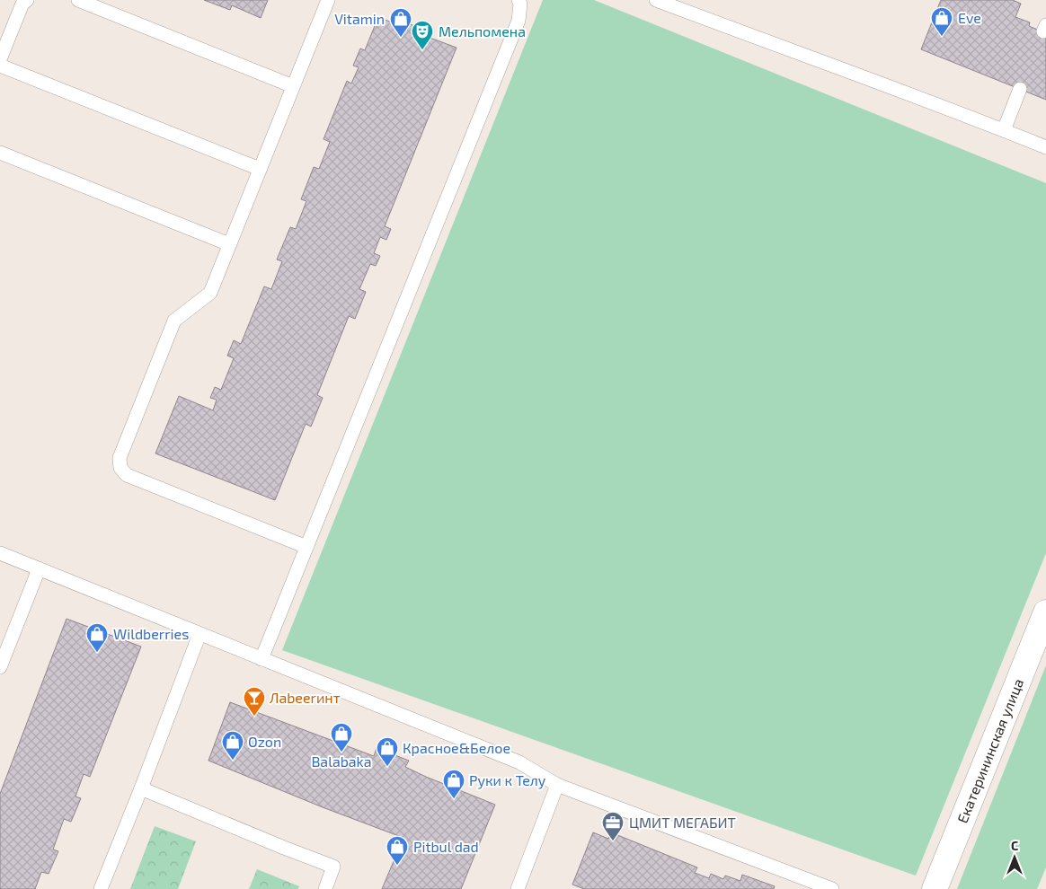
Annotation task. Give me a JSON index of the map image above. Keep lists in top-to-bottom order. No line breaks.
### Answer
{"streets":{"street":["Екатерининская улица"]},"places":{"shop":["Eve","Vitamin","Wildberries","Balabaka","Ozon","Красное&Белое","Руки к Телу","Pitbul dad"],"theatre":["Мельпомена"],"bar":["Лаbeerинт"],"office":["ЦМИТ МЕГАБИТ"]},"north":"top"}
